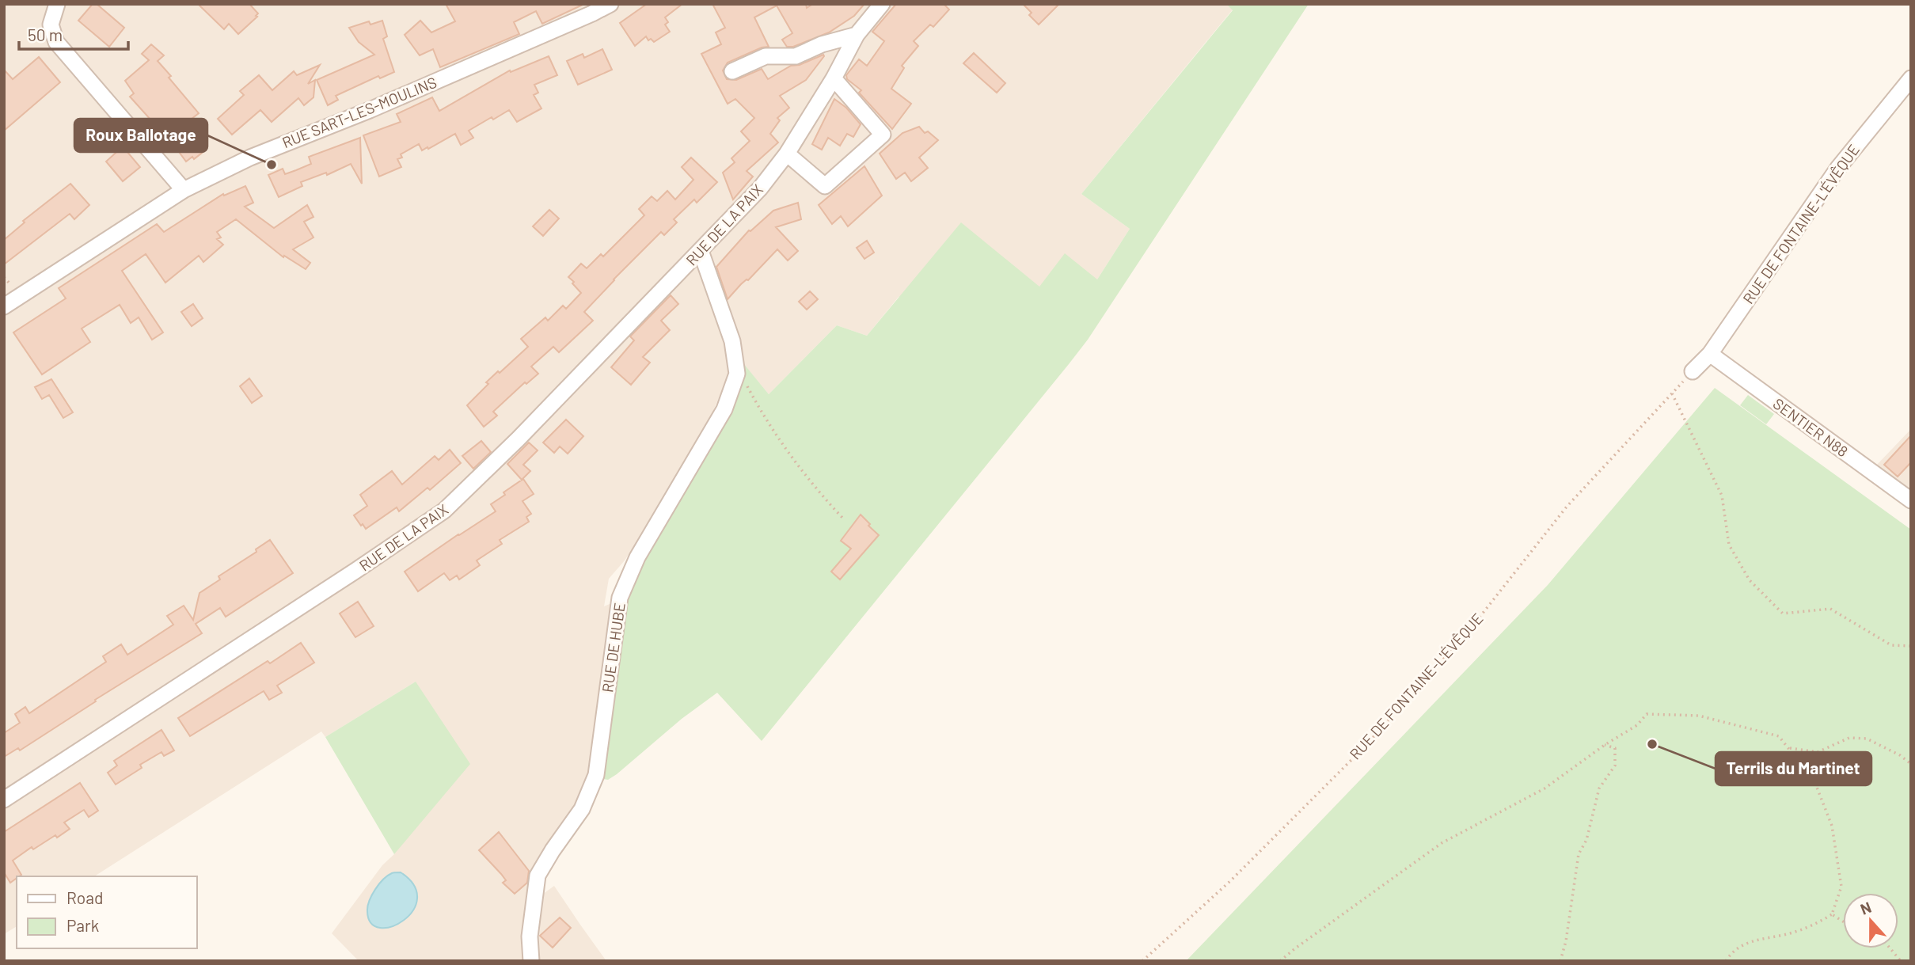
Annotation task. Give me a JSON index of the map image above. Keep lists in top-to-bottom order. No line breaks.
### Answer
{"streets":{"street":["RUE SART-LES-MOULINS","RUE DE FONTAINE-L'ÉVÊQUE","RUE DE LA PAIX","SENTIER N88","RUE DE HUBE"]},"crossings":[["RUE DE FONTAINE-L'ÉVÊQUE","SENTIER N88"],["RUE DE LA PAIX","RUE DE HUBE"]],"places":["Roux Ballotage","Terrils du Martinet"],"legend":["Road","Park"],"scale_bar":"50 m","north":"top"}
